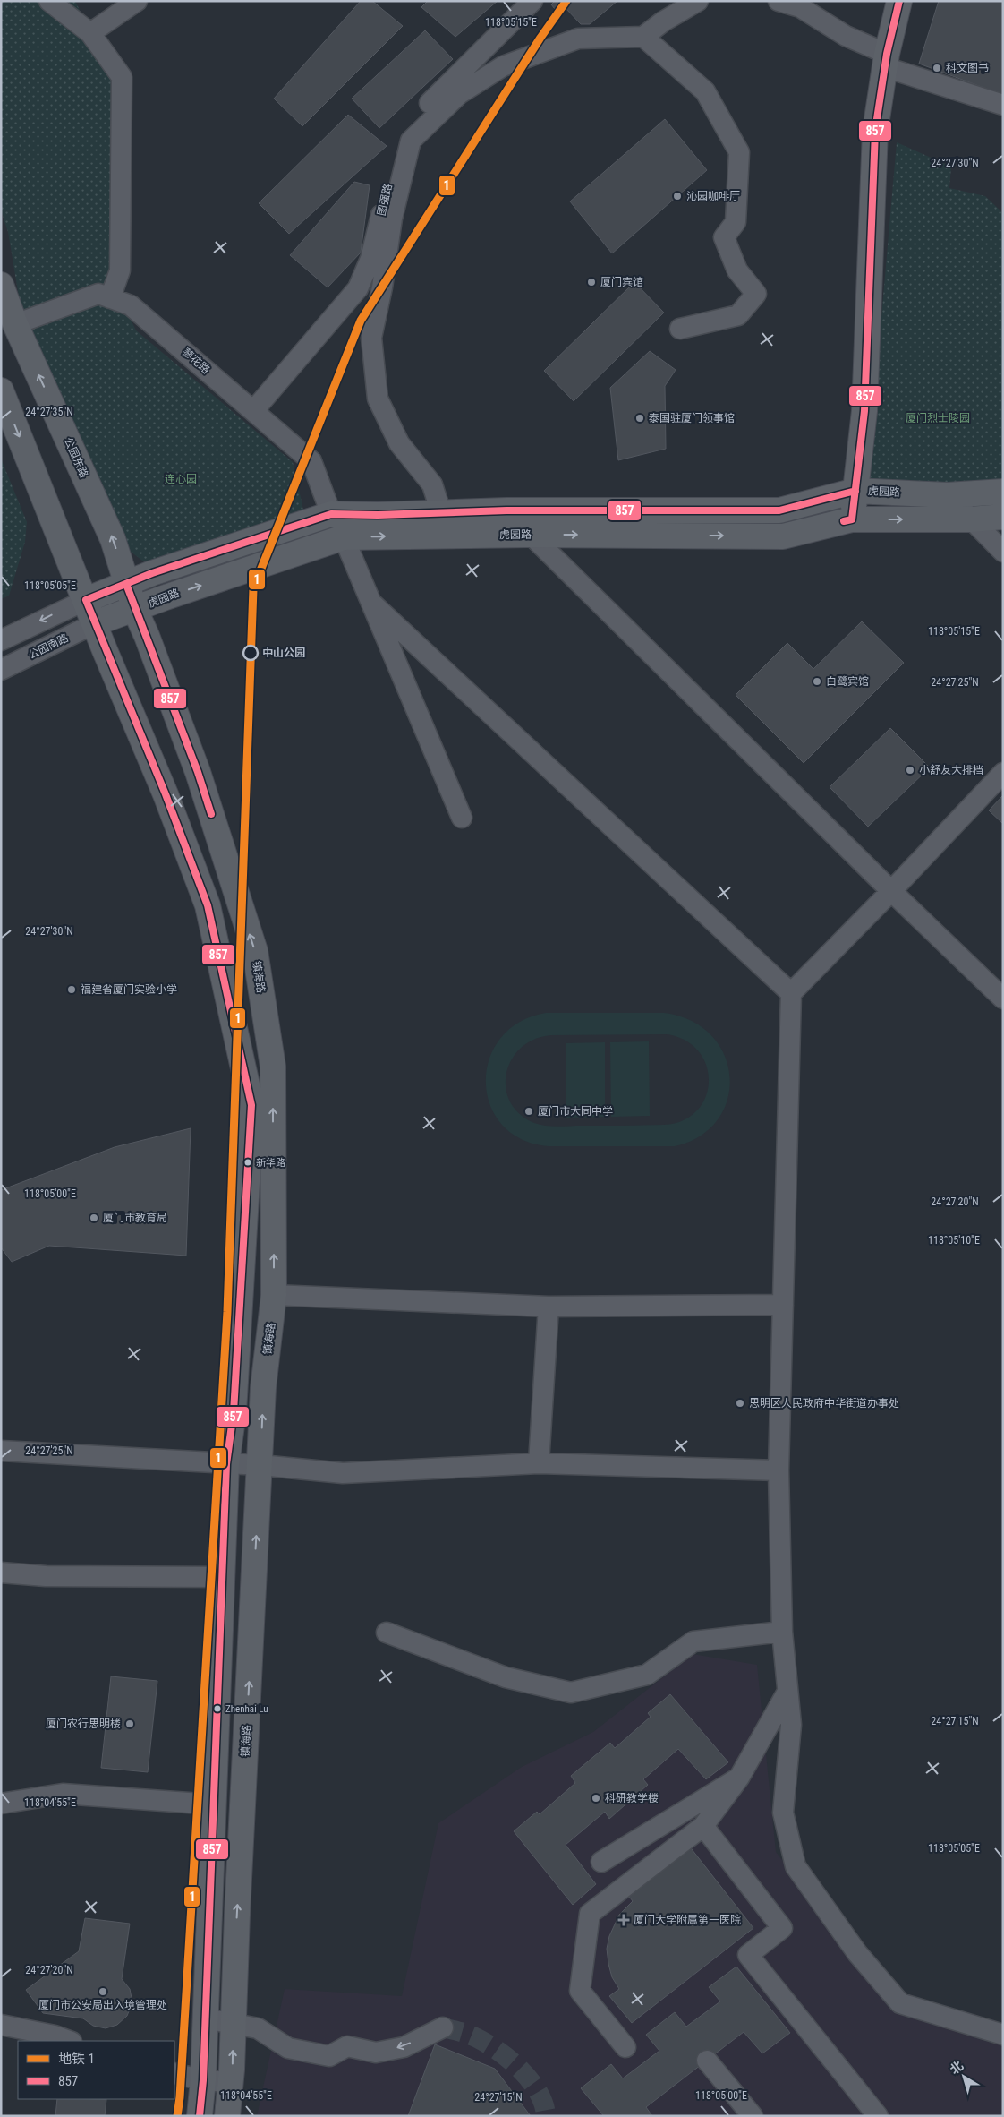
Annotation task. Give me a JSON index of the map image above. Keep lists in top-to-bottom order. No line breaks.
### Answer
{"streets":{"main road":["公园东路","虎园路","镇海路"],"street":["图强路","蓼花路","公园南路"]},"crossings":[["图强路","蓼花路"],["蓼花路","公园东路"],["蓼花路","虎园路"],["公园东路","虎园路"],["公园东路","镇海路"],["虎园路","公园南路"],["虎园路","镇海路"]],"parks":["厦门烈士陵园","连心园"],"places":{"other":["科文图书","沁园咖啡厅","厦门宾馆","泰国驻厦门领事馆","中山公园","白鹭宾馆","小舒友大排档","福建省厦门实验小学","厦门市大同中学","新华路","厦门市教育局","思明区人民政府中华街道办事处","Zhenhai Lu","厦门农行思明楼","科研教学楼","厦门市公安局出入境管理处"],"health":["厦门大学附属第一医院"]},"lines":["metro line 1","transit line 857"],"legend":["地铁 1","857"],"north":"top left","coordinates":["118°05'15\"E","24°27'30\"N","24°27'35\"N","118°05'05\"E","24°27'25\"N","118°05'00\"E","24°27'20\"N","118°05'10\"E","24°27'15\"N","118°04'55\"E"]}
